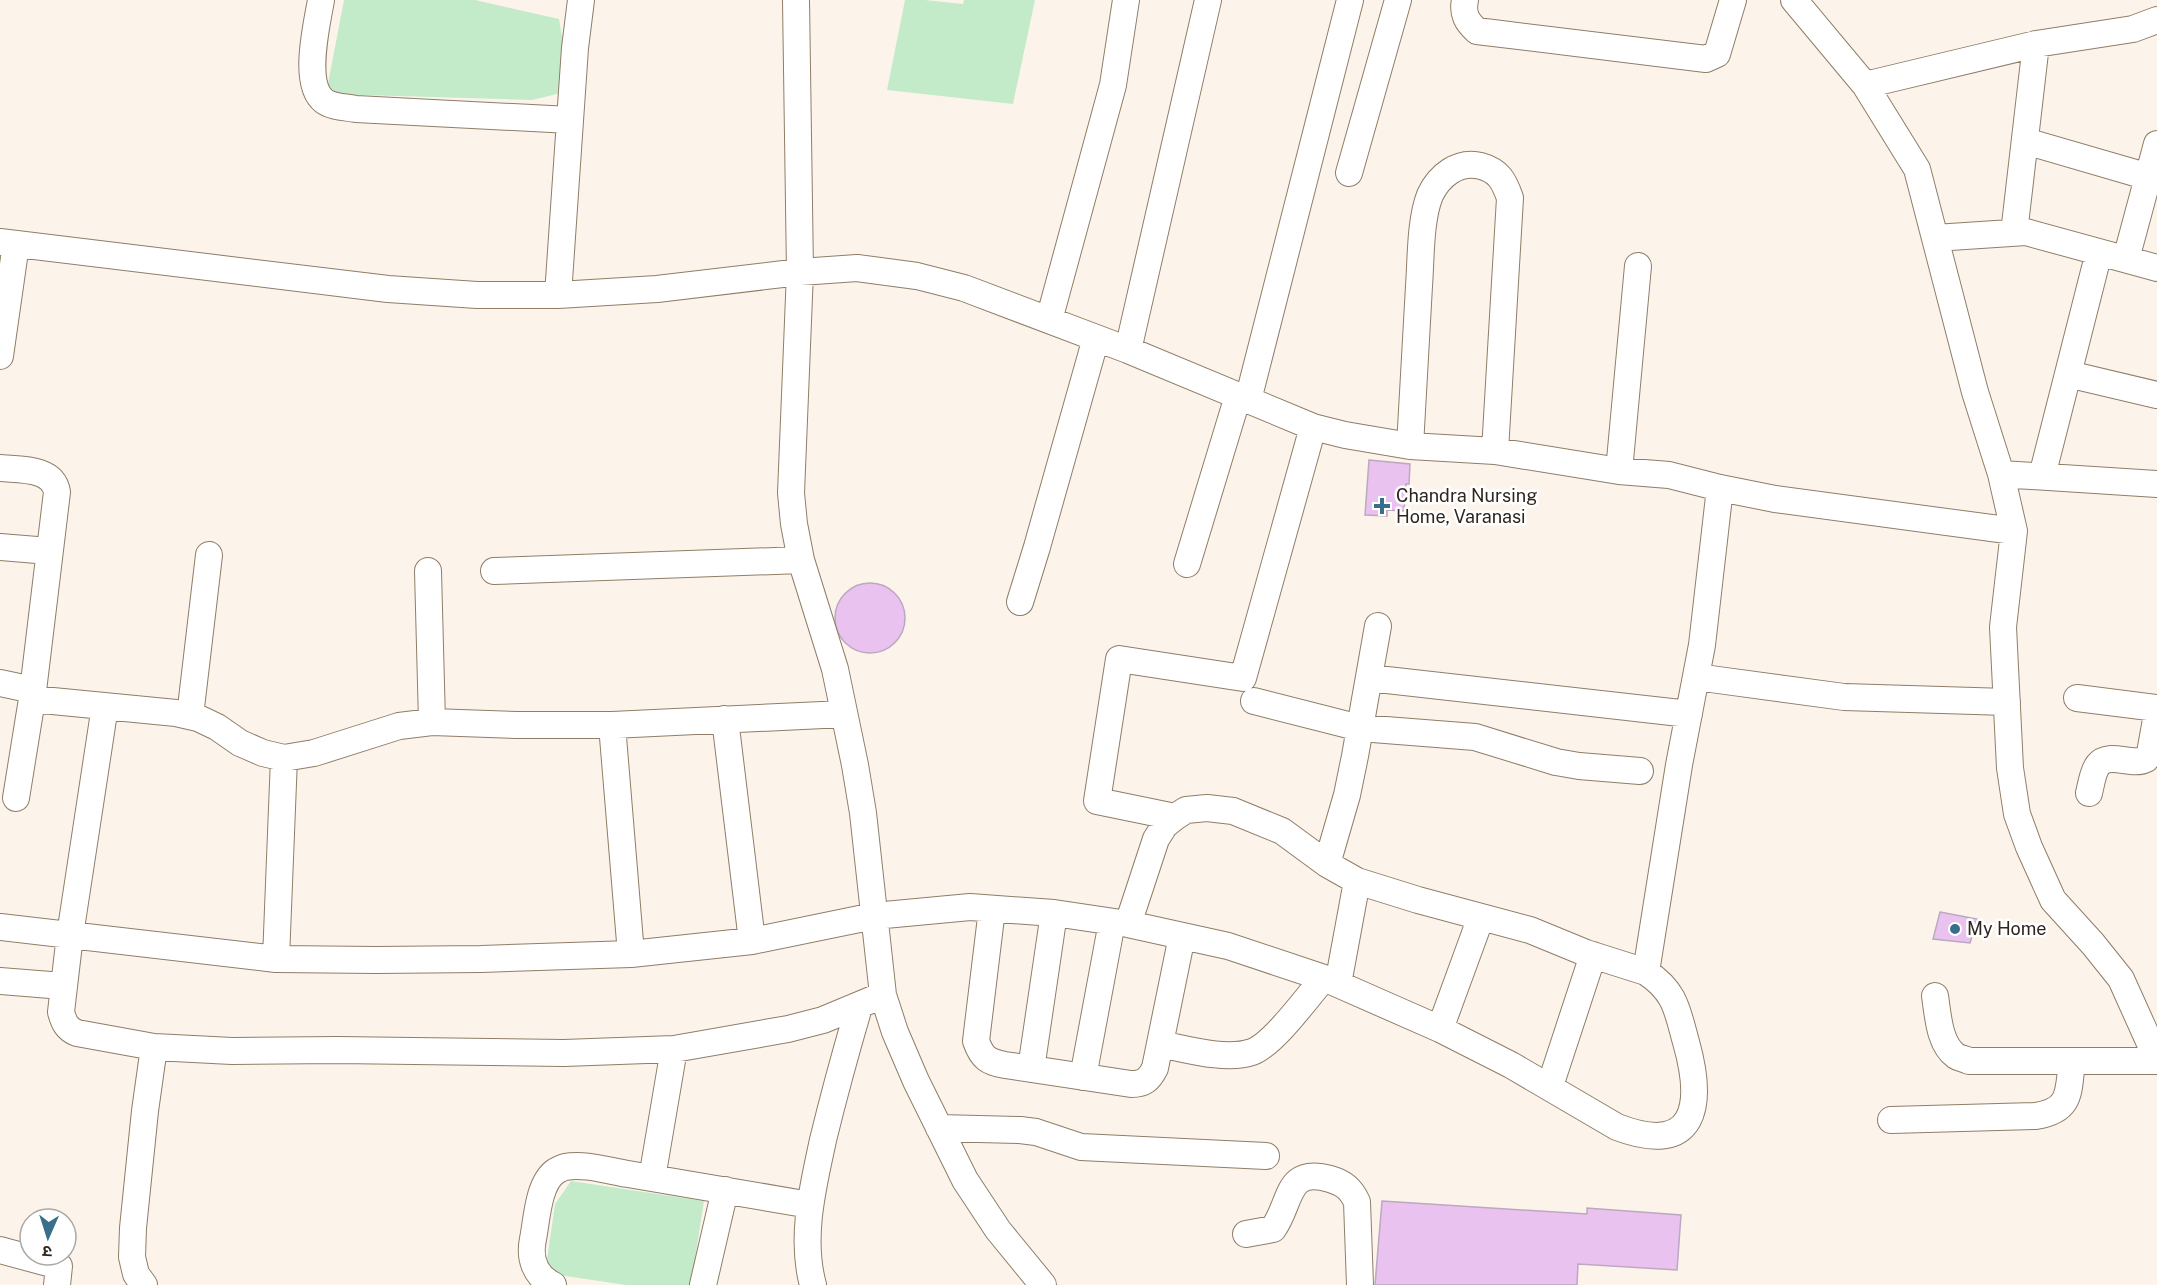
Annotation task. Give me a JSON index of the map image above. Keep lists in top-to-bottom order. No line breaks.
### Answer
{"places":{"health":["Chandra Nursing Home, Varanasi"],"other":["My Home"]},"north":"bottom"}
